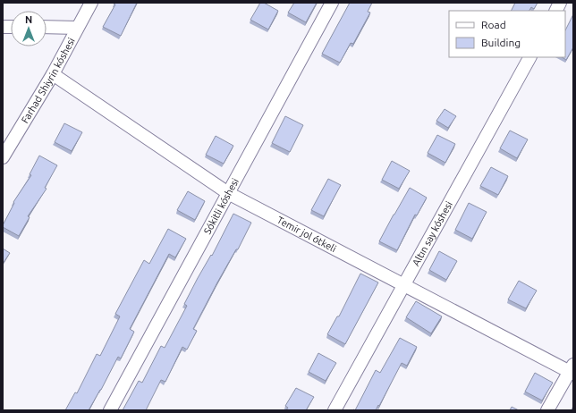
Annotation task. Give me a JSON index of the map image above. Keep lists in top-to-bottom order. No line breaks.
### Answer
{"streets":{"street":["Farhad Shiyrin kóshesi","Sókitli kóshesi","Altın say kóshesi","Temir jol ótkeli"]},"crossings":[["Farhad Shiyrin kóshesi","Temir jol ótkeli"],["Sókitli kóshesi","Temir jol ótkeli"],["Altın say kóshesi","Temir jol ótkeli"]],"legend":["Road","Building"],"north":"top"}
